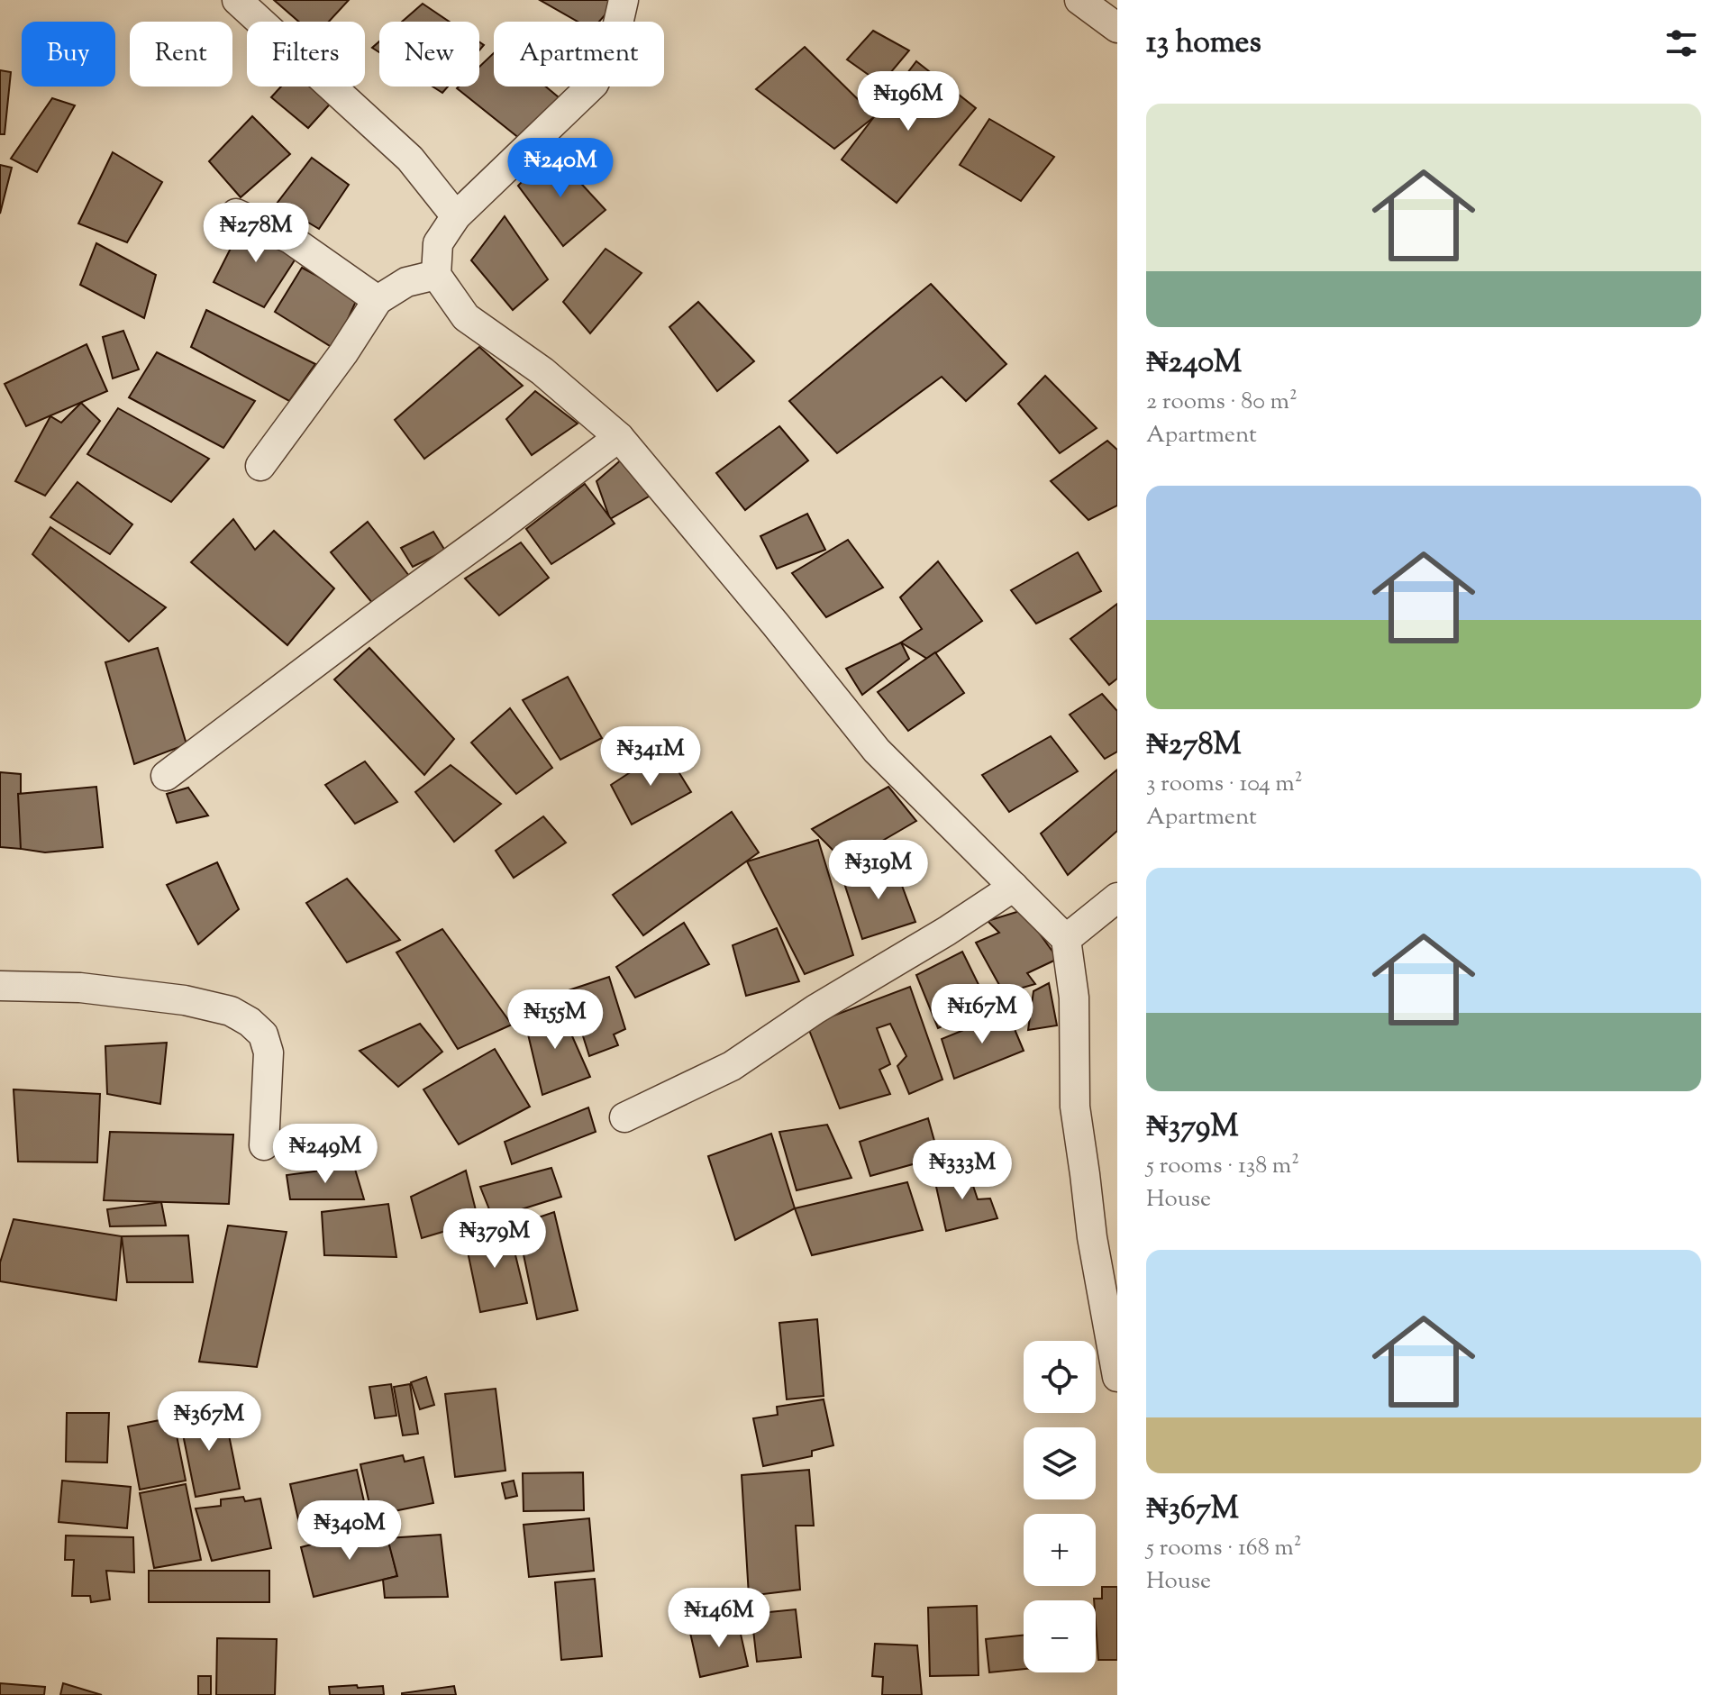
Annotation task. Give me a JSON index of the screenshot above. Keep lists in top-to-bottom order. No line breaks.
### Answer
{"page":{"heading":"13 homes","chip":["Buy","Rent","Filters","New","Apartment"],"price":["₦196M","₦240M","₦278M","₦341M","₦319M","₦167M","₦155M","₦249M","₦333M","₦379M","₦367M","₦340M","₦146M"],"list":[{"name":"₦240M","note":"2 rooms · 80 m² · Apartment"},{"name":"₦278M","note":"3 rooms · 104 m² · Apartment"},{"name":"₦379M","note":"5 rooms · 138 m² · House"},{"name":"₦367M","note":"5 rooms · 168 m² · House"}],"map_buttons":["+","−"]}}
